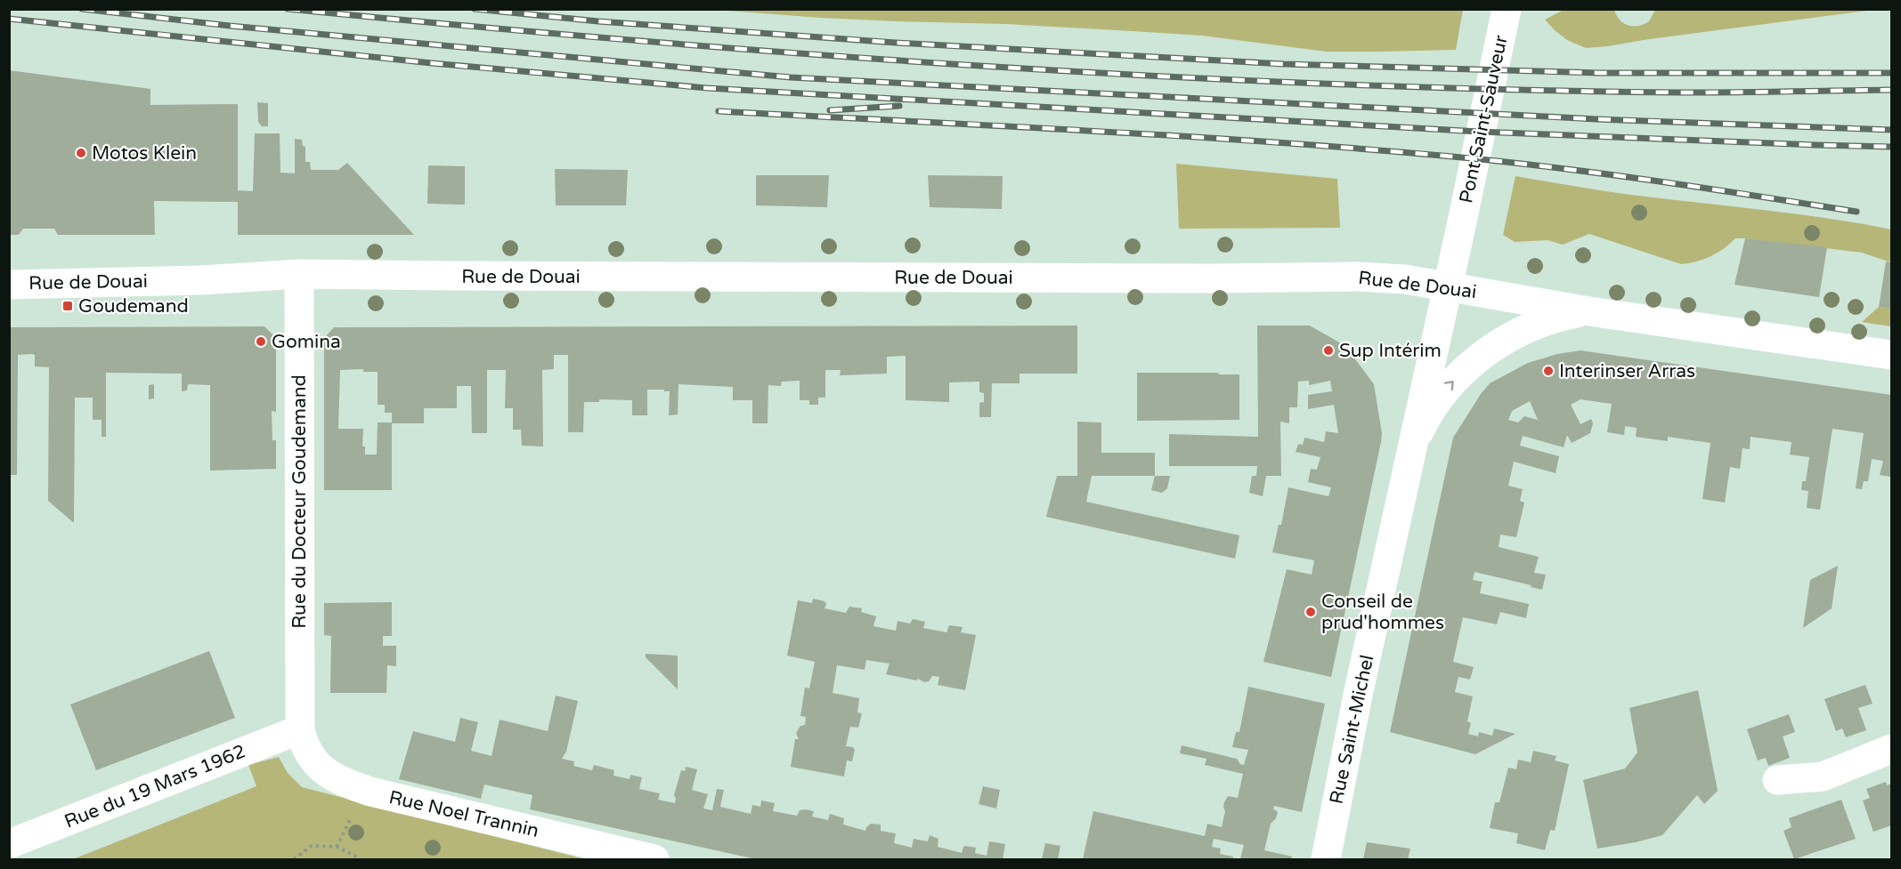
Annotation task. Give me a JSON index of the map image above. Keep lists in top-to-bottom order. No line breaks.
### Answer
{"streets":{"street":["Pont Saint-Sauveur","Rue de Douai","Rue du Docteur Goudemand","Rue Saint-Michel","Rue du 19 Mars 1962","Rue Noel Trannin"]},"crossings":[["Pont Saint-Sauveur","Rue Saint-Michel"],["Rue de Douai","Rue du Docteur Goudemand"],["Rue de Douai","Rue Saint-Michel"],["Rue du Docteur Goudemand","Rue du 19 Mars 1962"],["Rue du Docteur Goudemand","Rue Noel Trannin"],["Rue du 19 Mars 1962","Rue Noel Trannin"]],"places":{"other":["Motos Klein","Gomina","Sup Intérim","Interinser Arras","Conseil de prud'hommes"],"transit":["Goudemand"]}}
